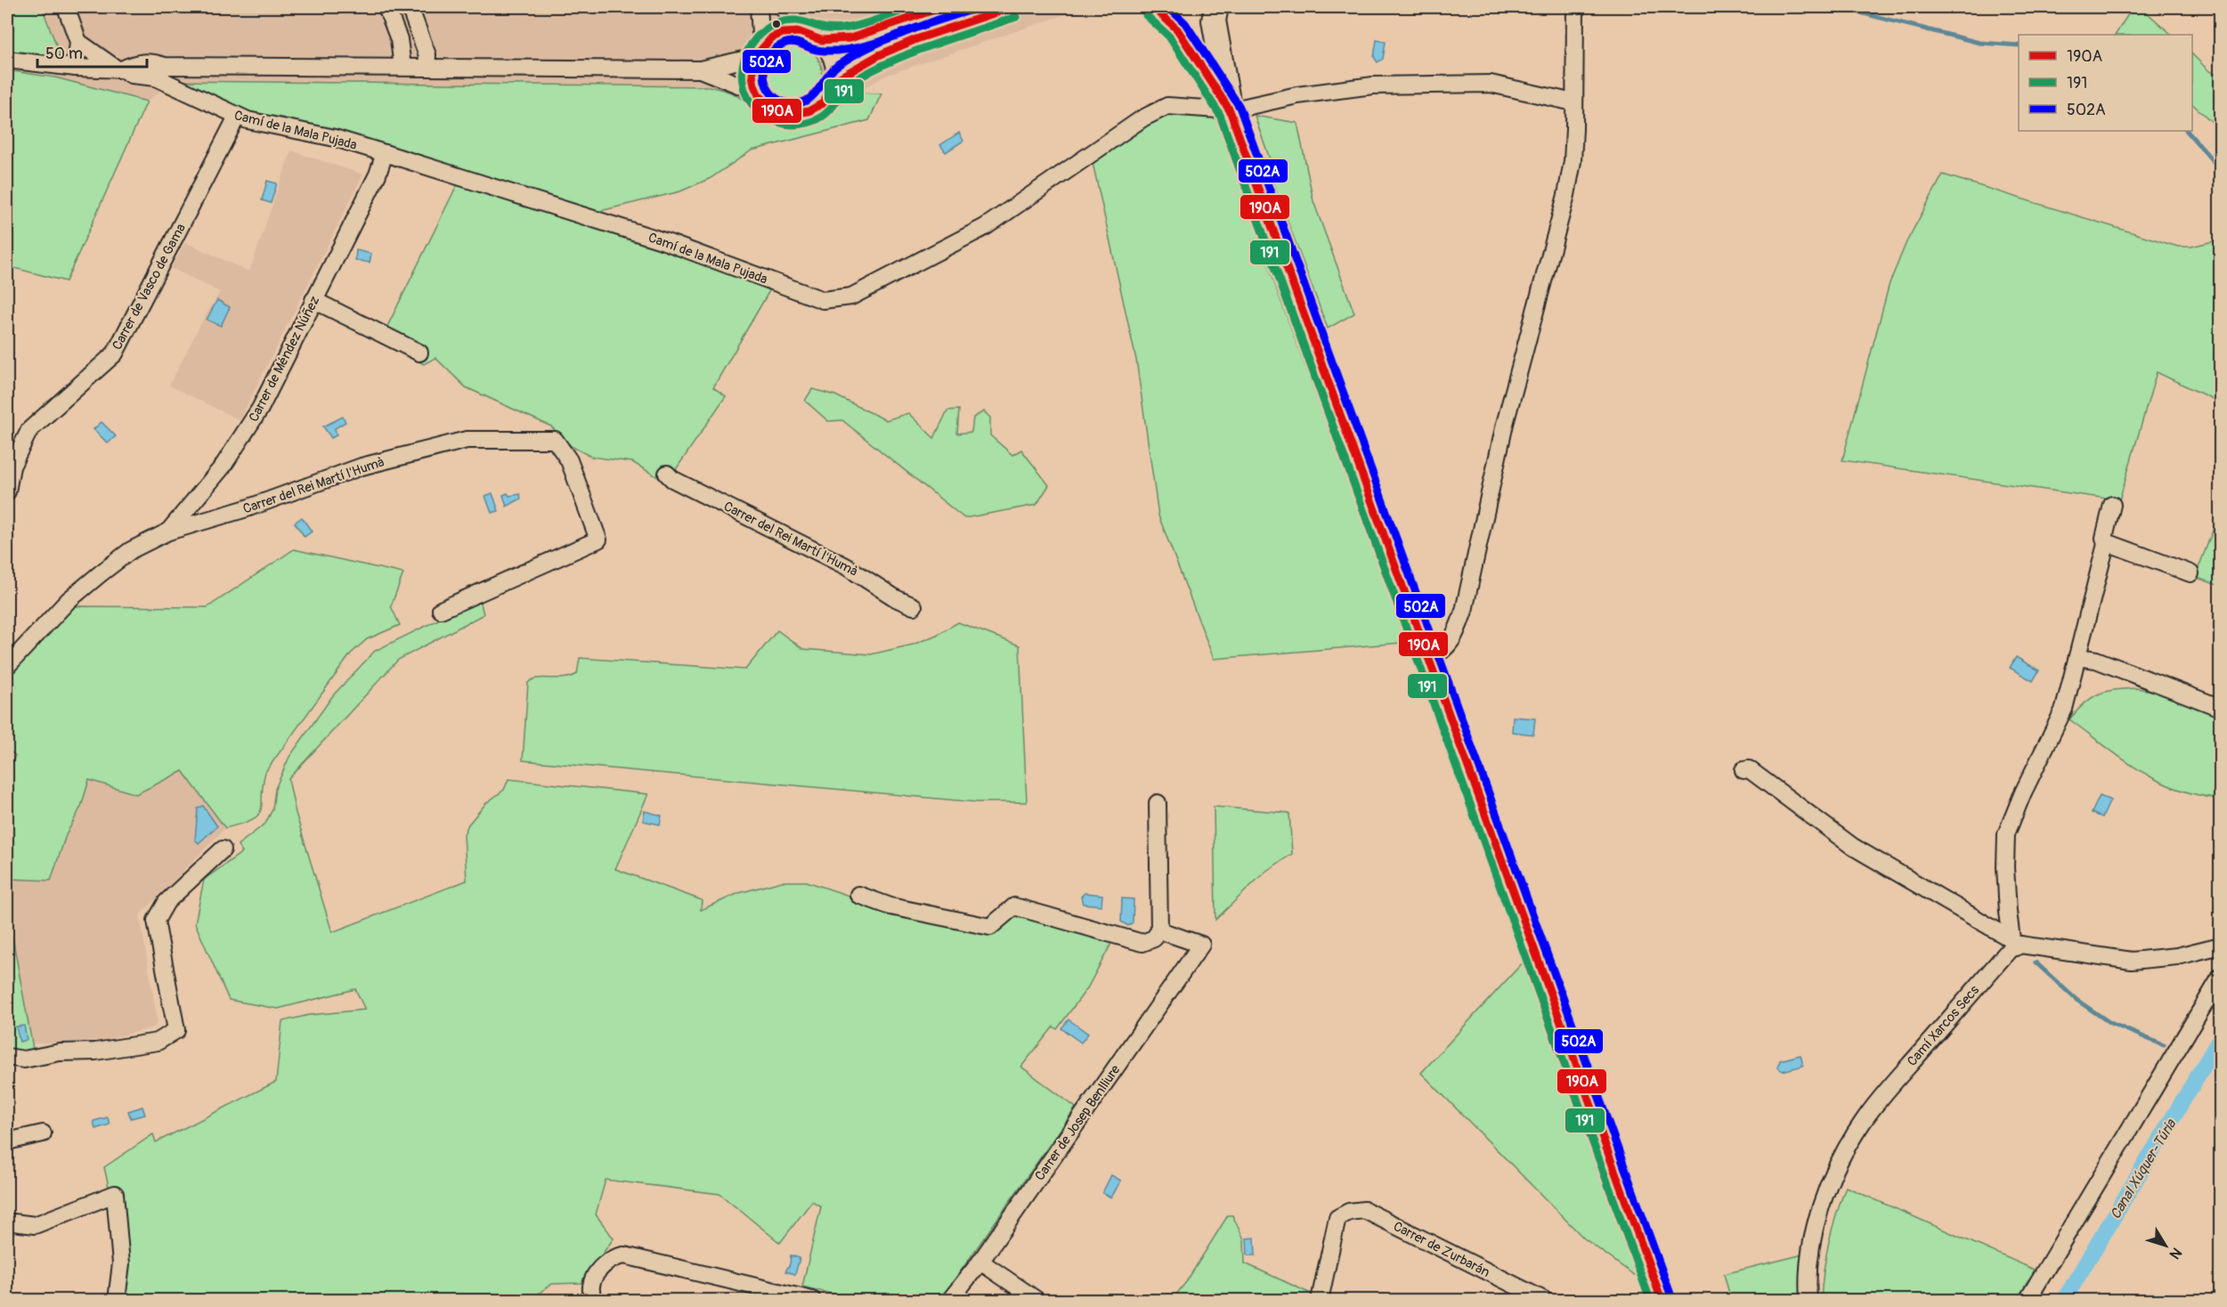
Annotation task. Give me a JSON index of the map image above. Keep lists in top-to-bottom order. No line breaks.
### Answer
{"streets":{"street":["Camí de la Mala Pujada","Carrer de Vasco de Gama","Carrer de Méndez Núñez","Carrer del Rei Martí l'Humà","Camí Xarcos Secs","Carrer de Josep Benlliure","Carrer de Zurbarán"]},"crossings":[["Camí de la Mala Pujada","Carrer de Vasco de Gama"],["Camí de la Mala Pujada","Carrer de Méndez Núñez"],["Carrer de Méndez Núñez","Carrer del Rei Martí l'Humà"]],"water":["Canal Xúquer-Túria"],"lines":["transit line 190A","transit line 191","transit line 502A"],"legend":["190A","191","502A"],"scale_bar":"50 m","north":"bottom right"}
